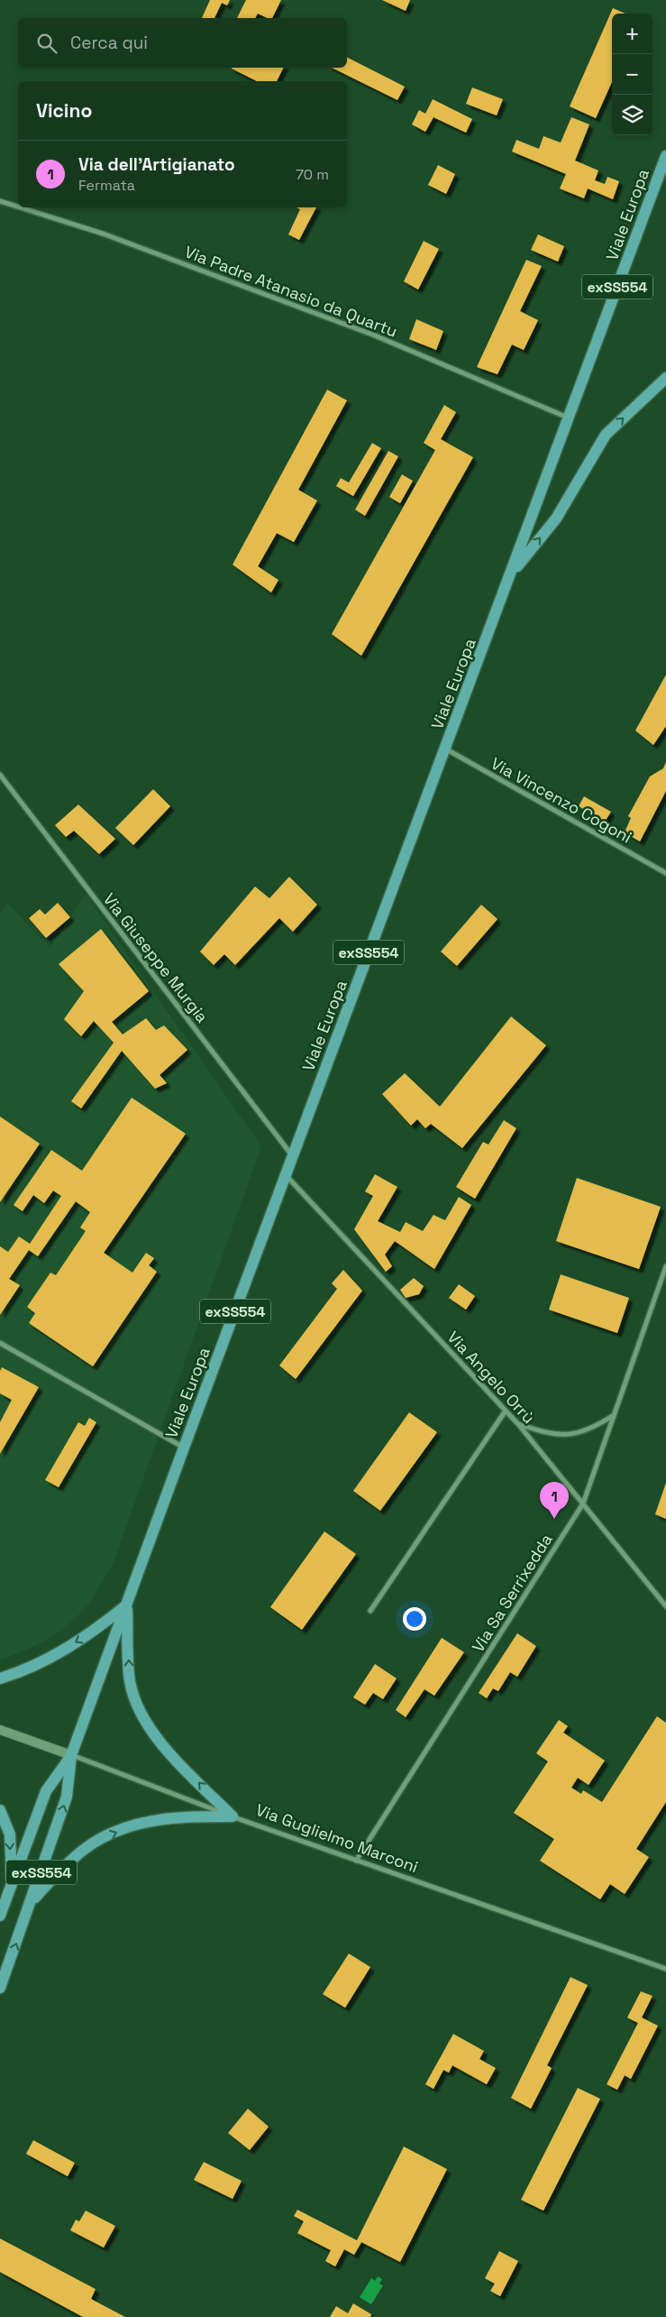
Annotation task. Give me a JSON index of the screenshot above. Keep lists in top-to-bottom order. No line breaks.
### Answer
{"streets":{"main road":["Viale Europa","exSS554","Via Guglielmo Marconi"],"street":["Via Padre Atanasio da Quartu","Via Vincenzo Cogoni","Via Giuseppe Murgia","Via Angelo Orrù","Via Sa Serrixedda"]},"crossings":[["Viale Europa","Via Padre Atanasio da Quartu"],["Viale Europa","Via Vincenzo Cogoni"],["Viale Europa","Via Giuseppe Murgia"],["Viale Europa","Via Angelo Orrù"],["Viale Europa","Via Guglielmo Marconi"],["Via Angelo Orrù","Via Sa Serrixedda"],["Via Sa Serrixedda","Via Guglielmo Marconi"]],"page":{"map_buttons":["+","−"],"search":"Cerca qui","heading":"Vicino","list":[{"mark":"1","name":"Via dell'Artigianato","note":"Fermata","value":"70 m"}],"pins":"1"}}
